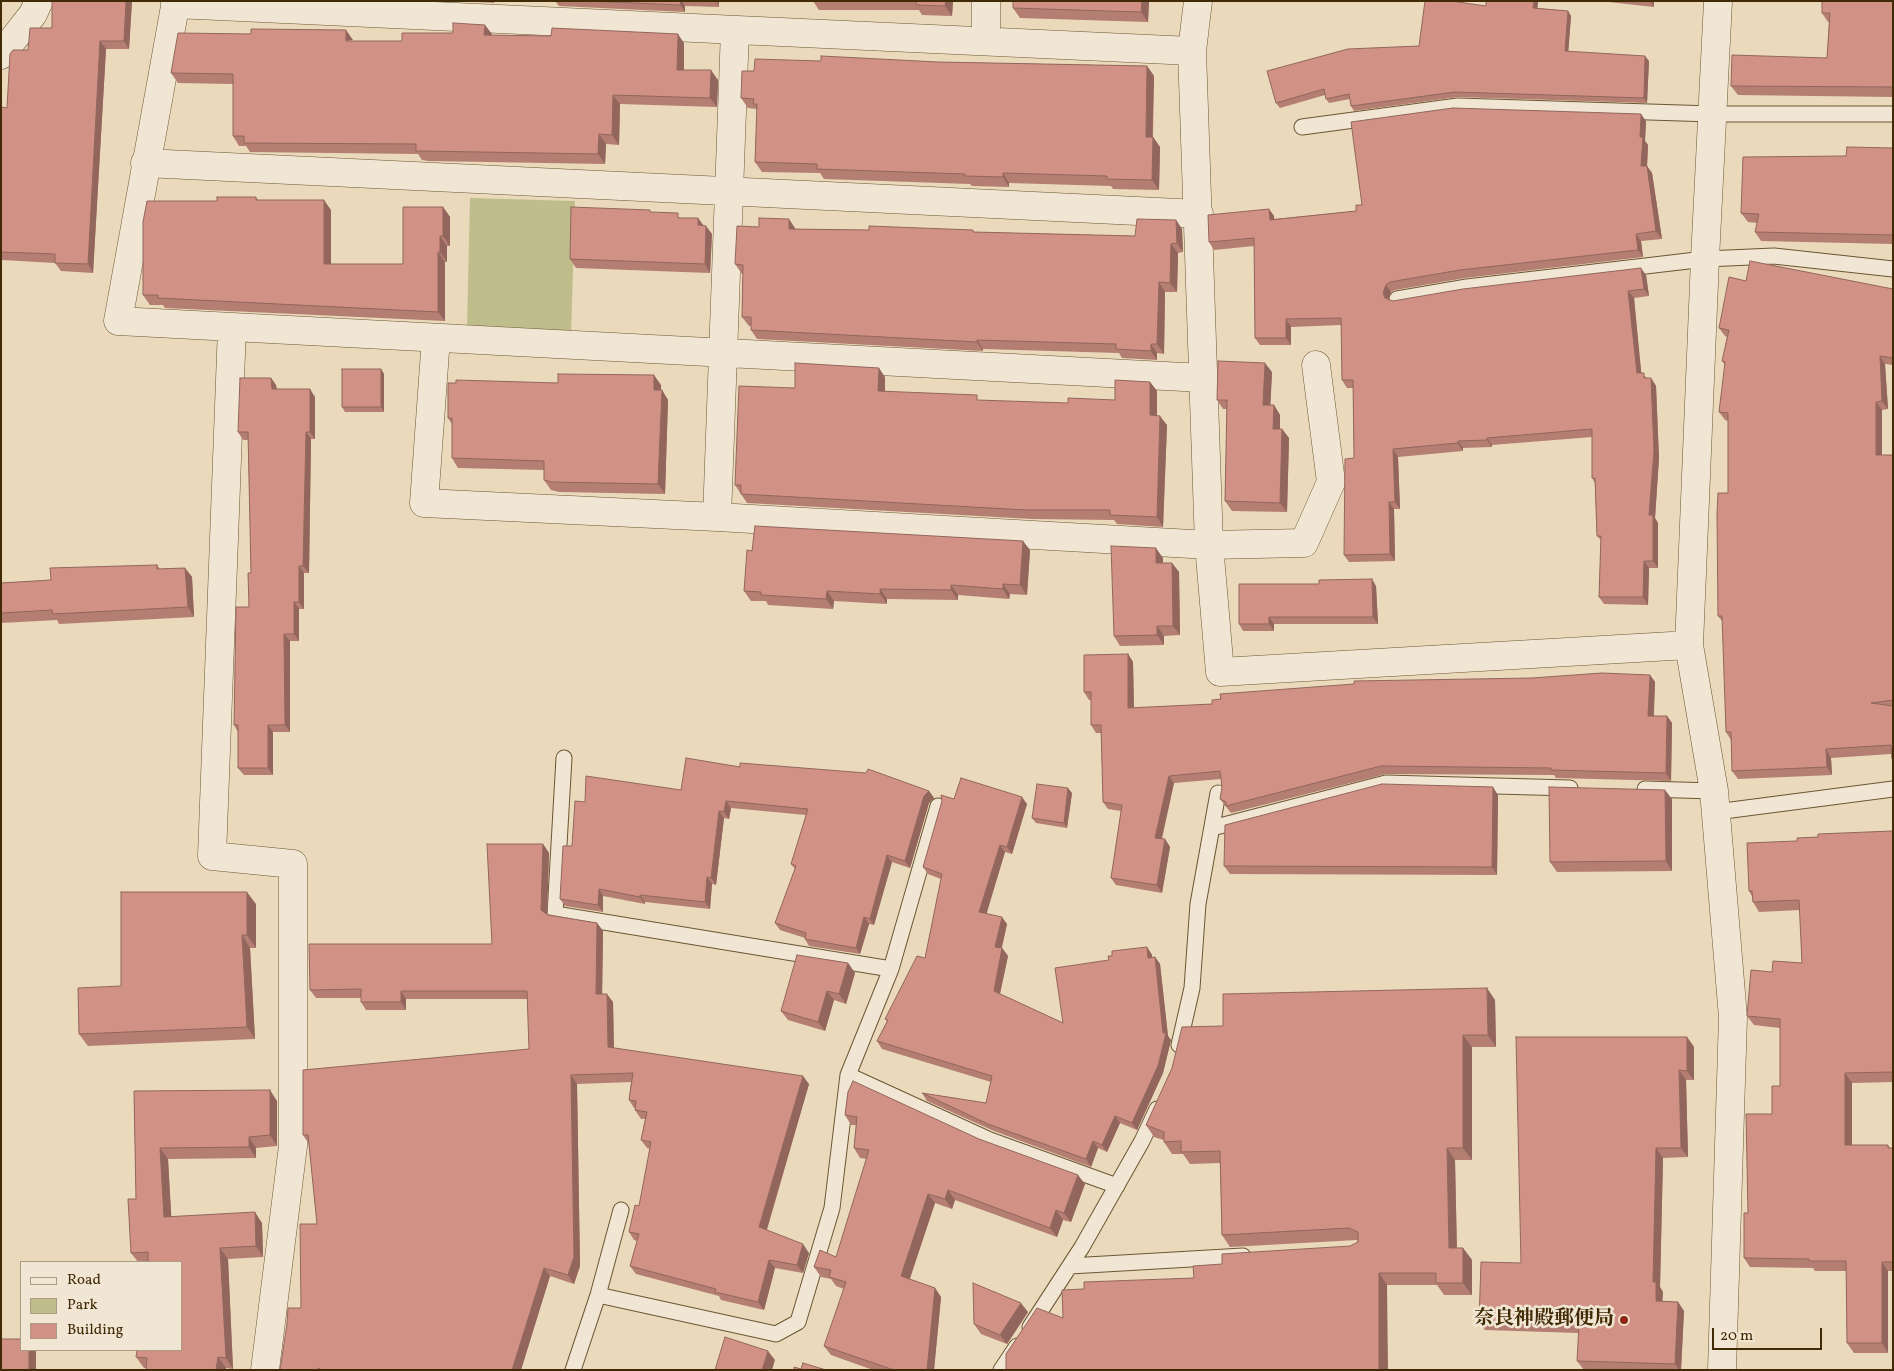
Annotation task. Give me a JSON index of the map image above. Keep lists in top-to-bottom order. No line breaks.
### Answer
{"places":["奈良神殿郵便局"],"legend":["Road","Park","Building"],"scale_bar":"20 m"}
